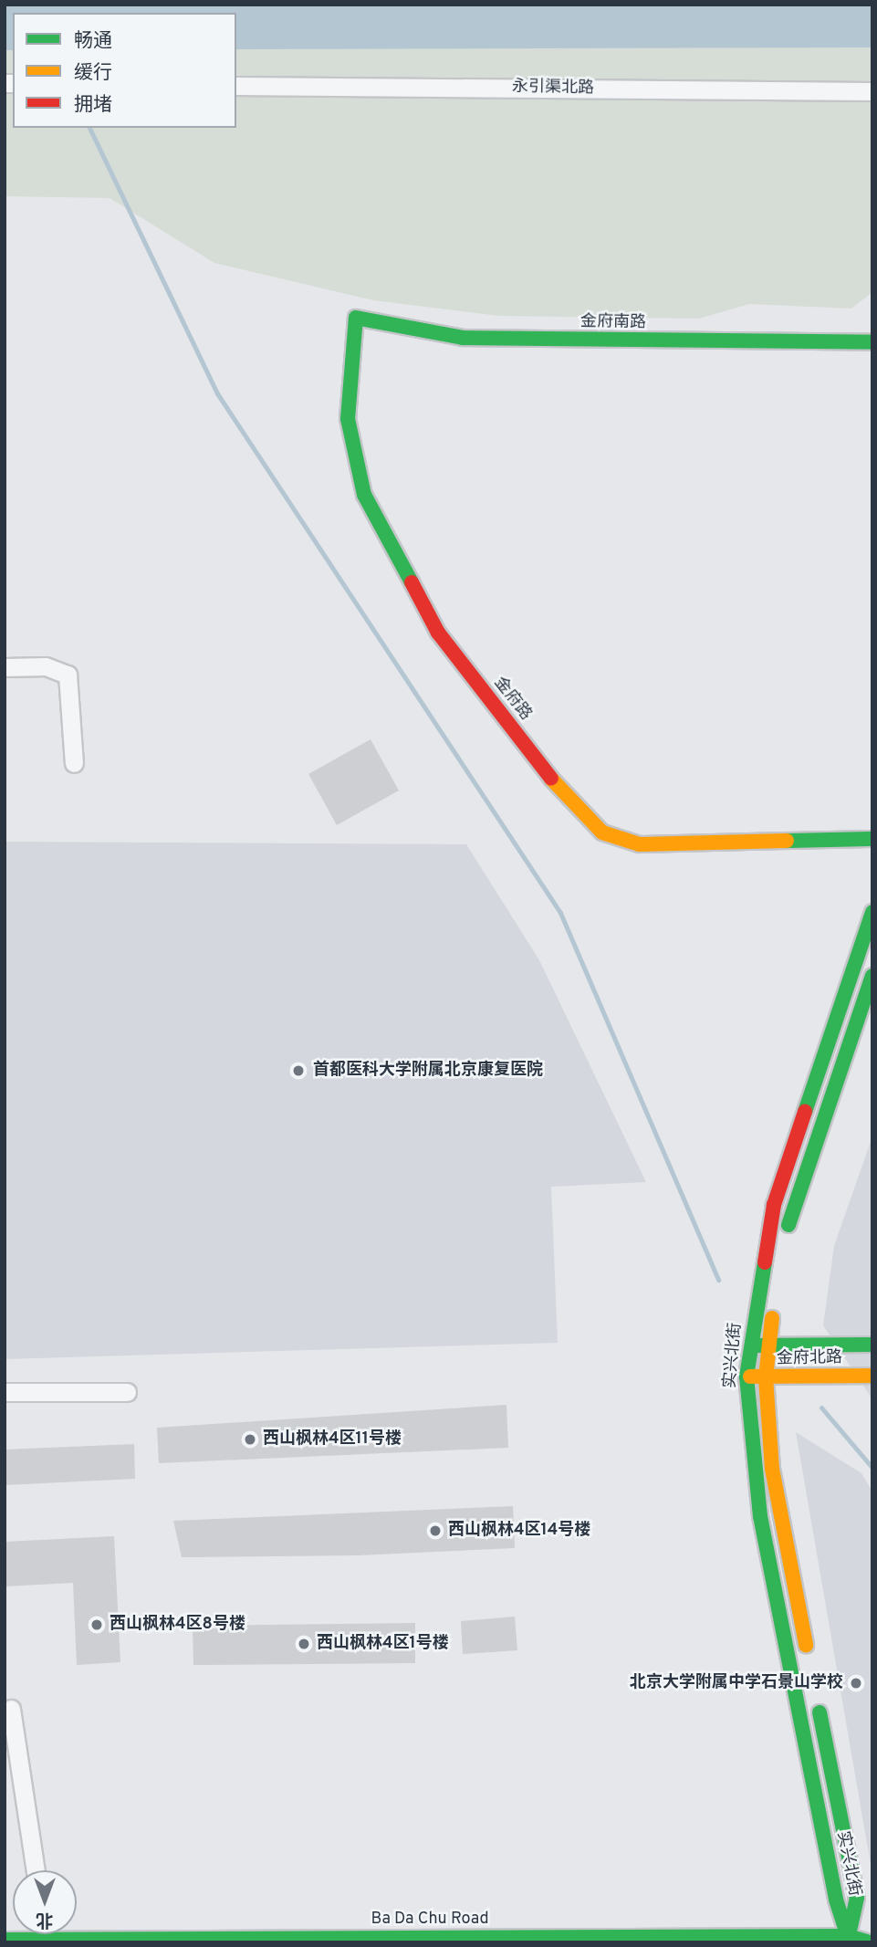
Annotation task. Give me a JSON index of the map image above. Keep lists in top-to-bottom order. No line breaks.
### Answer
{"streets":{"street":["永引渠北路","金府南路","金府路","实兴北街","金府北路","Ba Da Chu Road"]},"crossings":[["金府南路","金府路"],["实兴北街","金府北路"],["实兴北街","Ba Da Chu Road"]],"places":["首都医科大学附属北京康复医院","西山枫林4区11号楼","西山枫林4区14号楼","西山枫林4区8号楼","西山枫林4区1号楼","北京大学附属中学石景山学校"],"legend":["畅通","缓行","拥堵"],"north":"bottom"}
